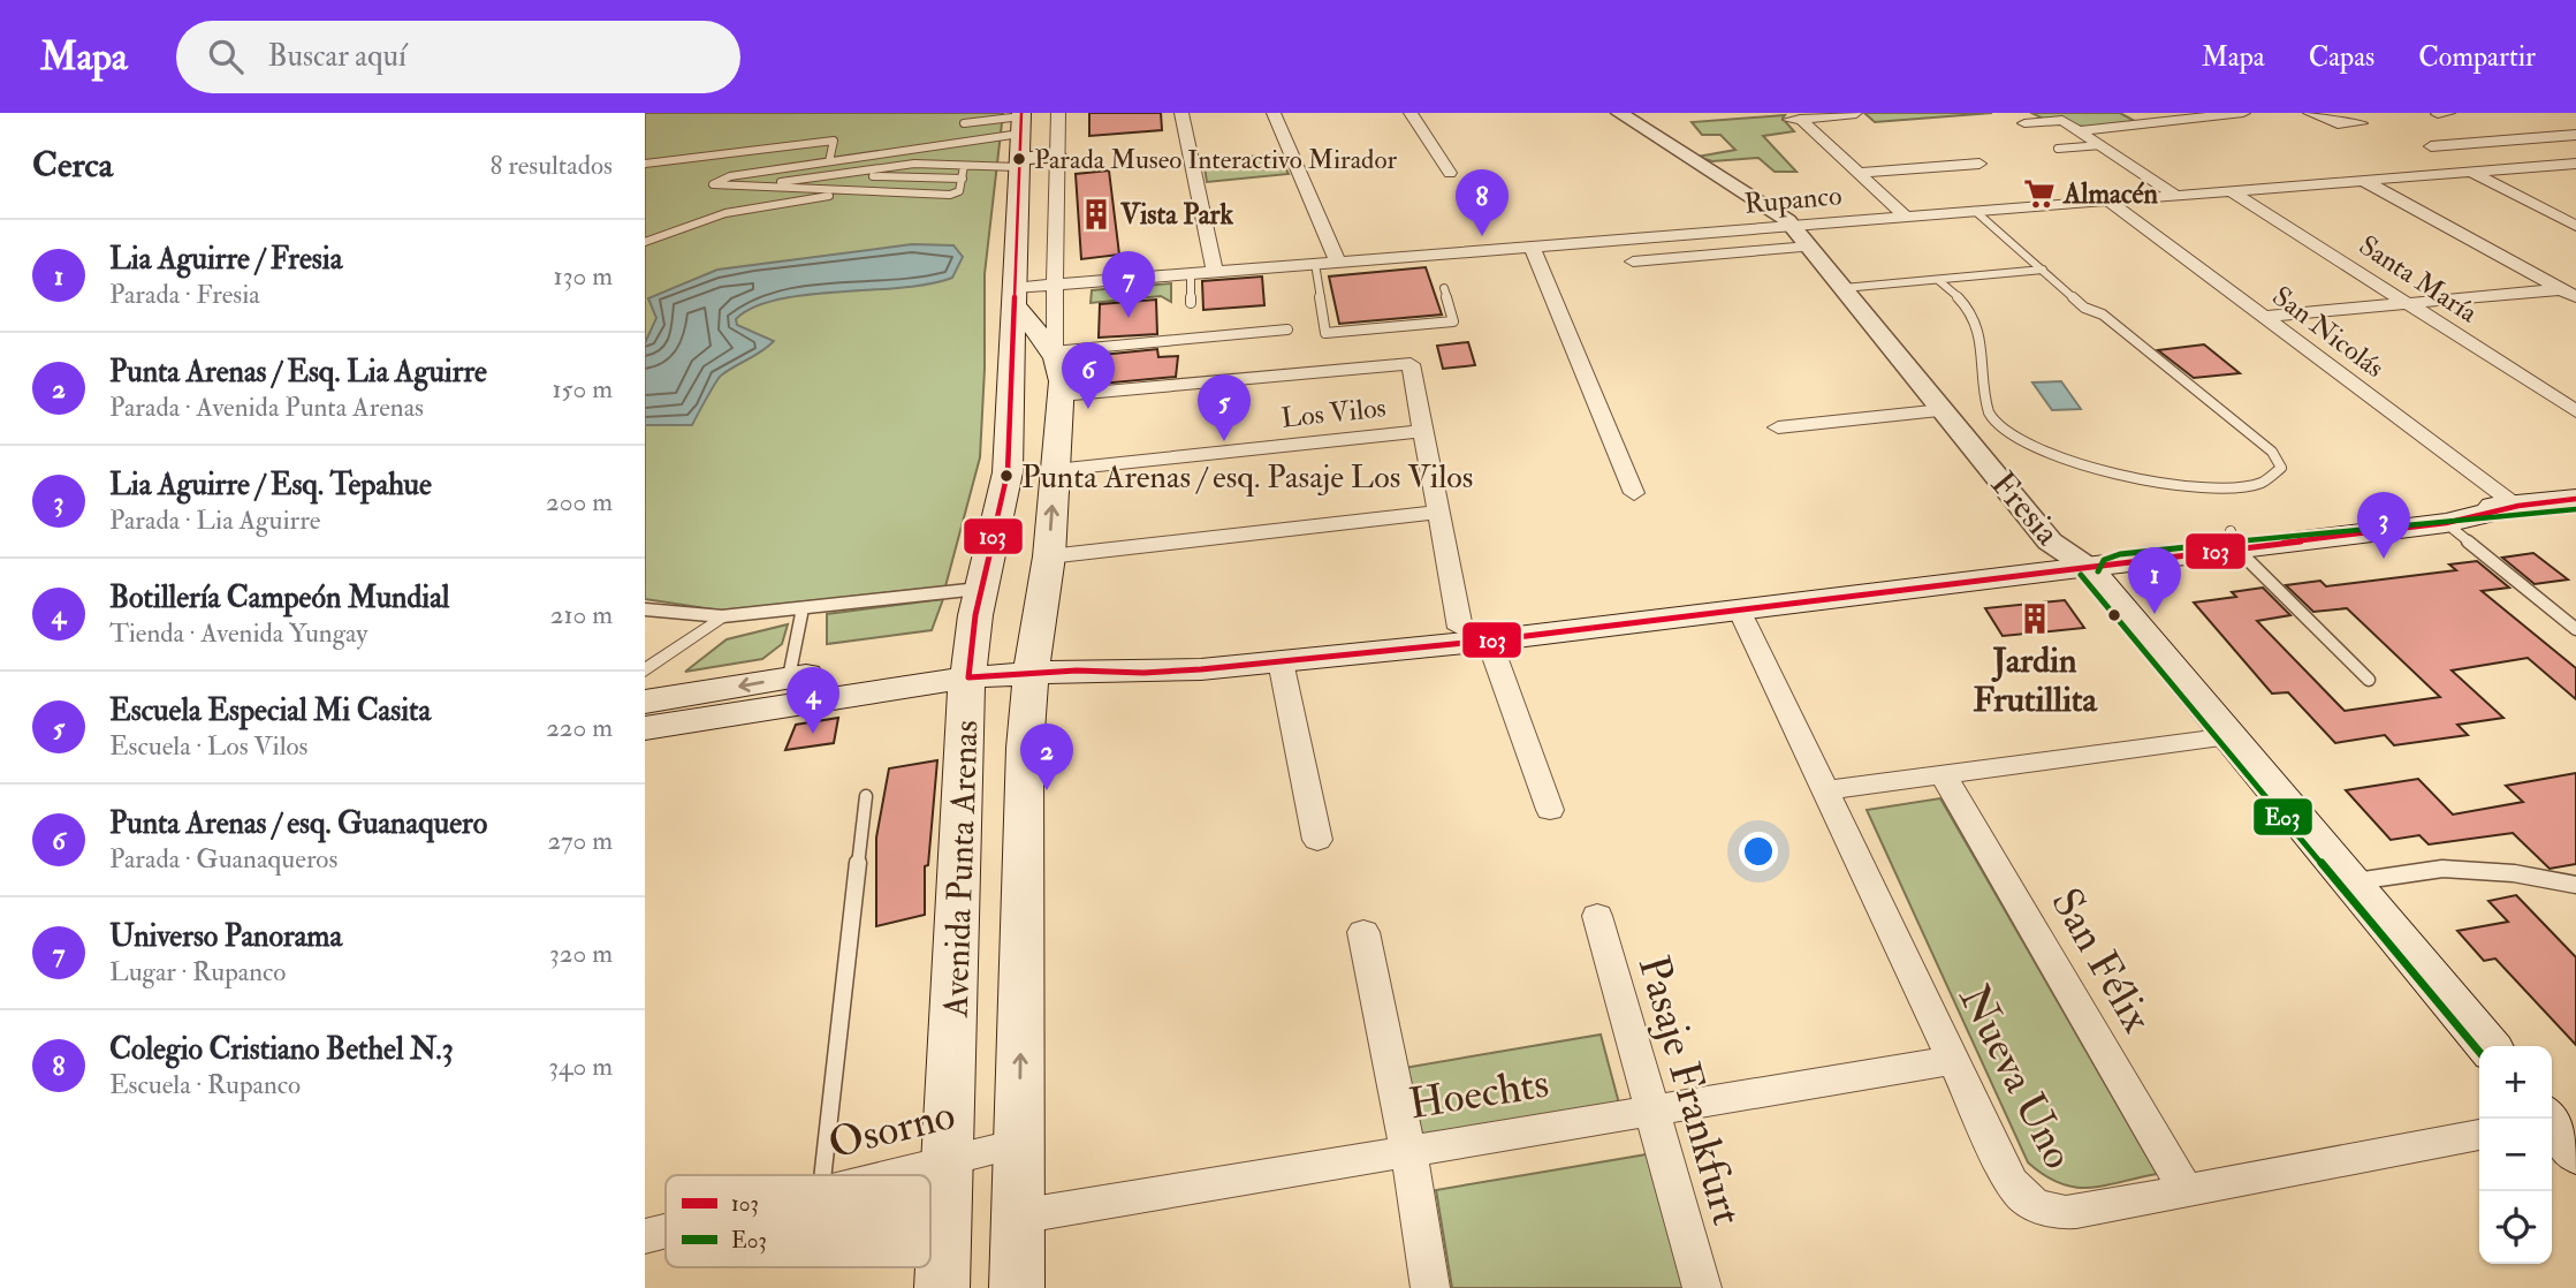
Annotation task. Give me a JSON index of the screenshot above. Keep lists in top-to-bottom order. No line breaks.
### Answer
{"streets":{"main road":["Fresia","Avenida Punta Arenas"],"street":["Rupanco","Santa María","San Nicolás","Los Vilos","San Félix","Nueva Uno","Pasaje Frankfurt","Hoechts","Osorno"]},"crossings":[["Rupanco","Santa María"],["Rupanco","San Nicolás"],["Rupanco","Fresia"],["Rupanco","Avenida Punta Arenas"],["Los Vilos","Avenida Punta Arenas"],["Avenida Punta Arenas","Hoechts"],["Avenida Punta Arenas","Osorno"],["San Félix","Nueva Uno"],["Nueva Uno","Hoechts"],["Pasaje Frankfurt","Hoechts"]],"places":{"other":["Parada Museo Interactivo Mirador","Punta Arenas / esq. Pasaje Los Vilos"],"supermarket":["Almacén"],"building":["Vista Park","Jardin Frutillita"]},"lines":["transit line 103","transit line E03"],"legend":["103","E03"],"page":{"header":"Mapa","search":"Buscar aquí","nav":["Mapa","Capas","Compartir"],"heading":["Cerca","8 resultados"],"pins":["8","7","6","5","3","1","4","2"],"list":[{"mark":"1","name":"Lia Aguirre / Fresia","note":"Parada · Fresia","value":"130 m"},{"mark":"2","name":"Punta Arenas / Esq. Lia Aguirre","note":"Parada · Avenida Punta Arenas","value":"150 m"},{"mark":"3","name":"Lia Aguirre / Esq. Tepahue","note":"Parada · Lia Aguirre","value":"200 m"},{"mark":"4","name":"Botillería Campeón Mundial","note":"Tienda · Avenida Yungay","value":"210 m"},{"mark":"5","name":"Escuela Especial Mi Casita","note":"Escuela · Los Vilos","value":"220 m"},{"mark":"6","name":"Punta Arenas / esq. Guanaquero","note":"Parada · Guanaqueros","value":"270 m"},{"mark":"7","name":"Universo Panorama","note":"Lugar · Rupanco","value":"320 m"},{"mark":"8","name":"Colegio Cristiano Bethel N.3","note":"Escuela · Rupanco","value":"340 m"}],"map_buttons":["+","−"]}}
